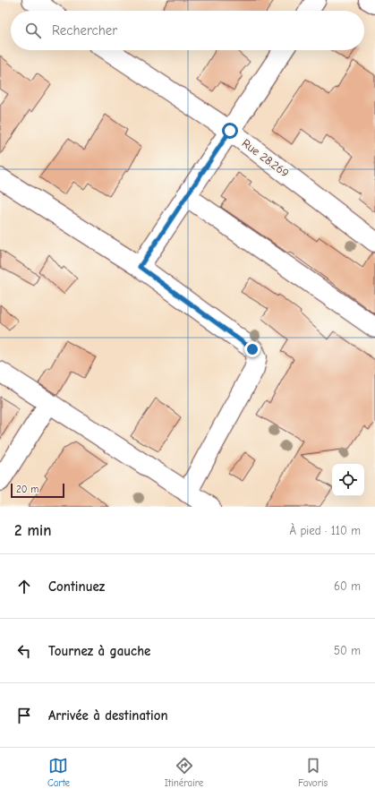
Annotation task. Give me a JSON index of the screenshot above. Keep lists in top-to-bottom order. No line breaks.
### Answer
{"streets":{"street":["Rue 28.269"]},"scale_bar":"20 m","page":{"search":"Rechercher","scale":"20 m","heading":["2 min","À pied · 110 m"],"list":[["Continuez","60 m"],["Tournez à gauche","50 m"],"Arrivée à destination"],"nav":["Carte","Itinéraire","Favoris"]}}
